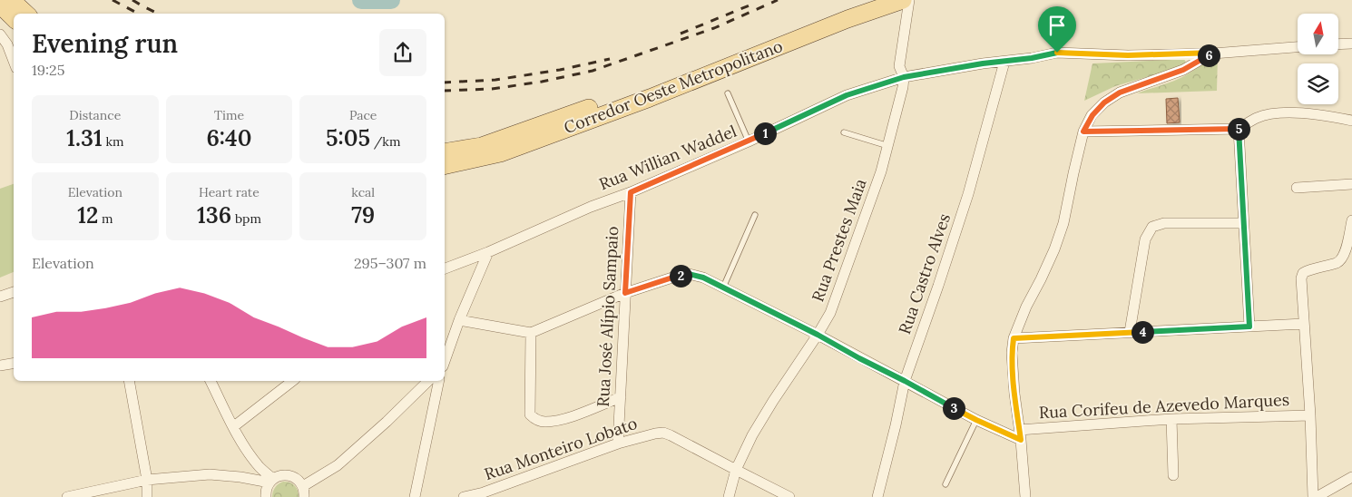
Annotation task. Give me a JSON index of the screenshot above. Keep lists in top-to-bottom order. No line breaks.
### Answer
{"streets":{"main road":["Corredor Oeste Metropolitano"],"street":["Rua Willian Waddel","Rua Prestes Maia","Rua Castro Alves","Rua José Alípio Sampaio","Rua Corifeu de Azevedo Marques","Rua Monteiro Lobato"]},"crossings":[["Rua Willian Waddel","Rua Prestes Maia"],["Rua Willian Waddel","Rua Castro Alves"],["Rua Willian Waddel","Rua José Alípio Sampaio"],["Rua Prestes Maia","Rua Corifeu de Azevedo Marques"],["Rua Prestes Maia","Rua Monteiro Lobato"],["Rua Castro Alves","Rua Corifeu de Azevedo Marques"],["Rua José Alípio Sampaio","Rua Corifeu de Azevedo Marques"],["Rua José Alípio Sampaio","Rua Monteiro Lobato"]],"north":"top","page":{"heading":["Evening run","19:25"],"pins":["6","5","1","2","4","3"],"stats":[["Distance","1.31 km"],["Time","6:40"],["Pace","5:05 /km"],["Elevation","12 m"],["Heart rate","136 bpm"],["kcal","79"]],"chart":["Elevation","295–307 m"]}}
